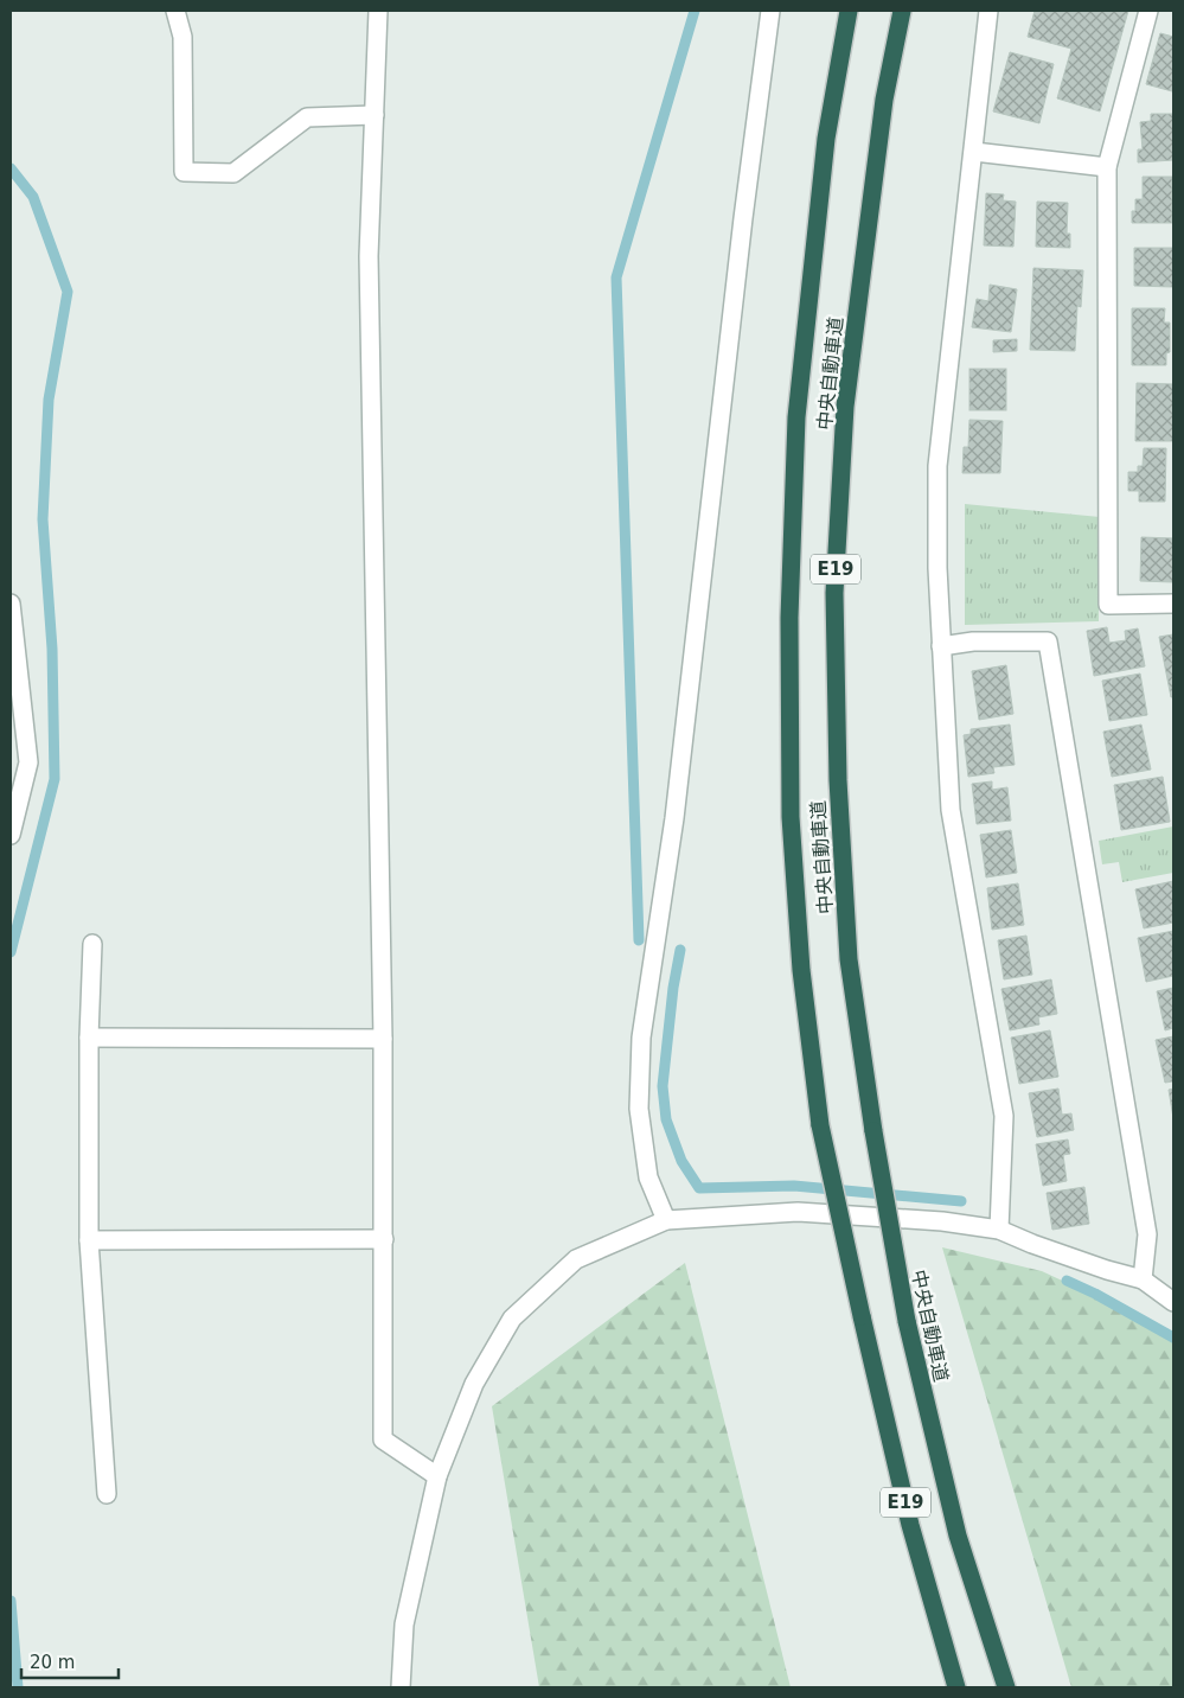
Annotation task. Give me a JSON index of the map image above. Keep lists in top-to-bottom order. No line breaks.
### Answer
{"streets":{"highway":["中央自動車道","E19"]},"scale_bar":"20 m"}
